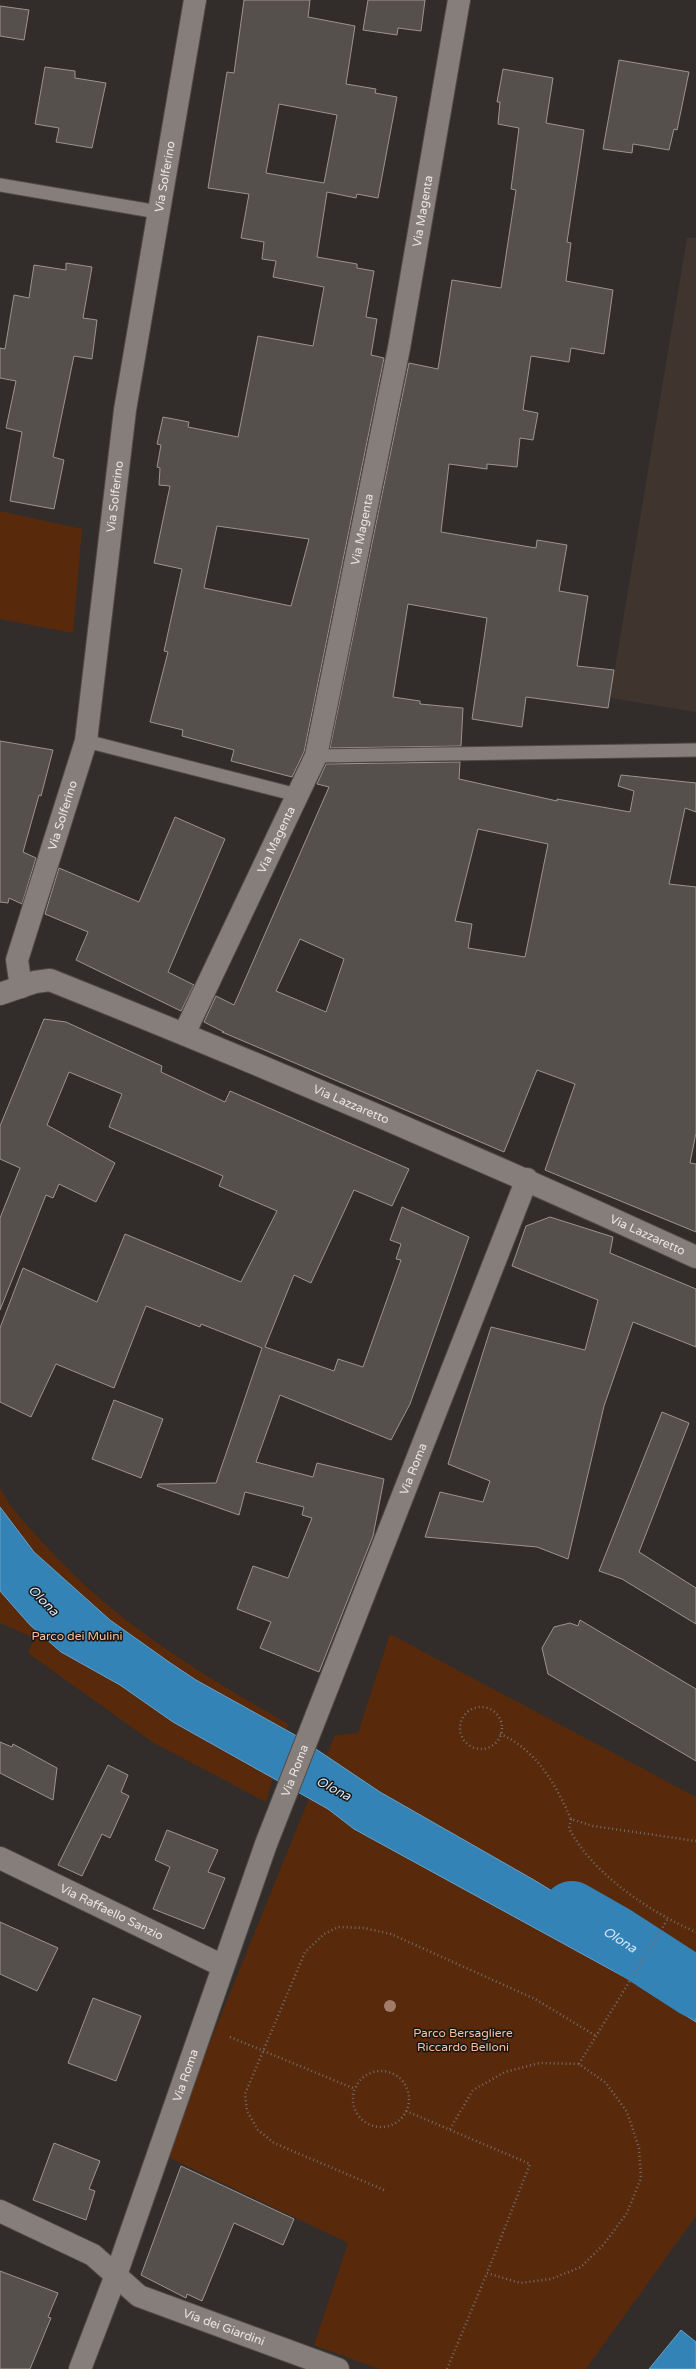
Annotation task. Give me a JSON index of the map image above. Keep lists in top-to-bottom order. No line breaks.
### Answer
{"streets":{"street":["Via Solferino","Via Magenta","Via Lazzaretto","Via Roma","Via Raffaello Sanzio","Via dei Giardini"]},"crossings":[["Via Solferino","Via Lazzaretto"],["Via Magenta","Via Lazzaretto"],["Via Lazzaretto","Via Roma"],["Via Roma","Via Raffaello Sanzio"],["Via Roma","Via dei Giardini"]],"water":["Olona"],"parks":["Parco dei Mulini","Parco Bersagliere Riccardo Belloni"]}
